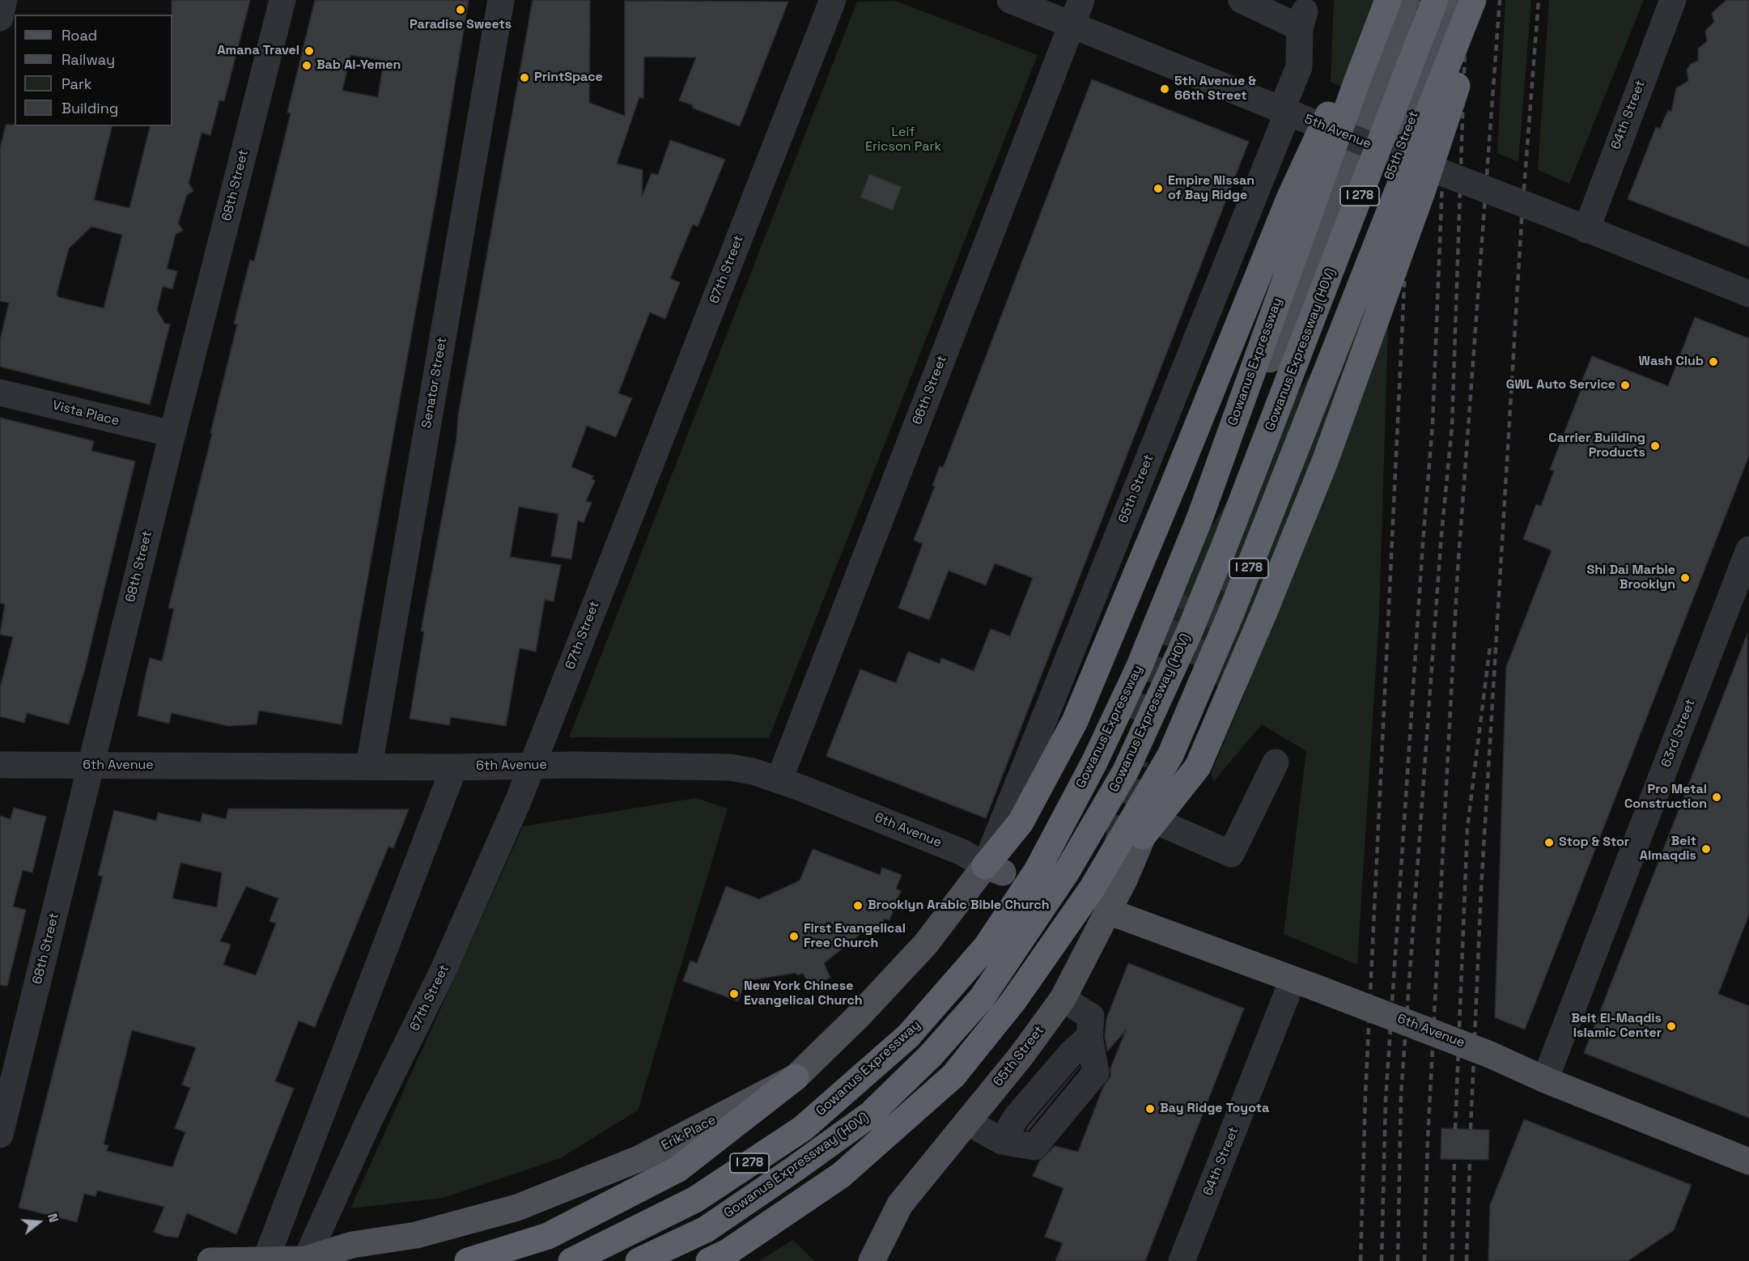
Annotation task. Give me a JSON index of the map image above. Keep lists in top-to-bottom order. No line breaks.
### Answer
{"streets":{"highway":["I 278","Gowanus Expressway (HOV)","Gowanus Expressway"],"main road":["65th Street","6th Avenue","Erik Place"],"street":["64th Street","5th Avenue","68th Street","67th Street","Senator Street","66th Street","Vista Place","63rd Street"]},"crossings":[["64th Street","5th Avenue"],["64th Street","6th Avenue"],["5th Avenue","65th Street"],["5th Avenue","66th Street"],["65th Street","I 278"],["65th Street","6th Avenue"],["65th Street","Erik Place"],["68th Street","Vista Place"],["68th Street","6th Avenue"],["67th Street","6th Avenue"],["67th Street","Erik Place"],["Senator Street","6th Avenue"],["66th Street","6th Avenue"],["63rd Street","6th Avenue"],["6th Avenue","Erik Place"]],"parks":["Leif Ericson Park"],"places":["Paradise Sweets","Amana Travel","Bab Al-Yemen","PrintSpace","5th Avenue & 66th Street","Empire Nissan of Bay Ridge","Wash Club","GWL Auto Service","Carrier Building Products","Shi Dai Marble Brooklyn","Pro Metal Construction","Stop & Stor","Beit Almaqdis","Brooklyn Arabic Bible Church","First Evangelical Free Church","New York Chinese Evangelical Church","Beit El-Maqdis Islamic Center","Bay Ridge Toyota"],"legend":["Road","Railway","Park","Building"],"north":"right"}
